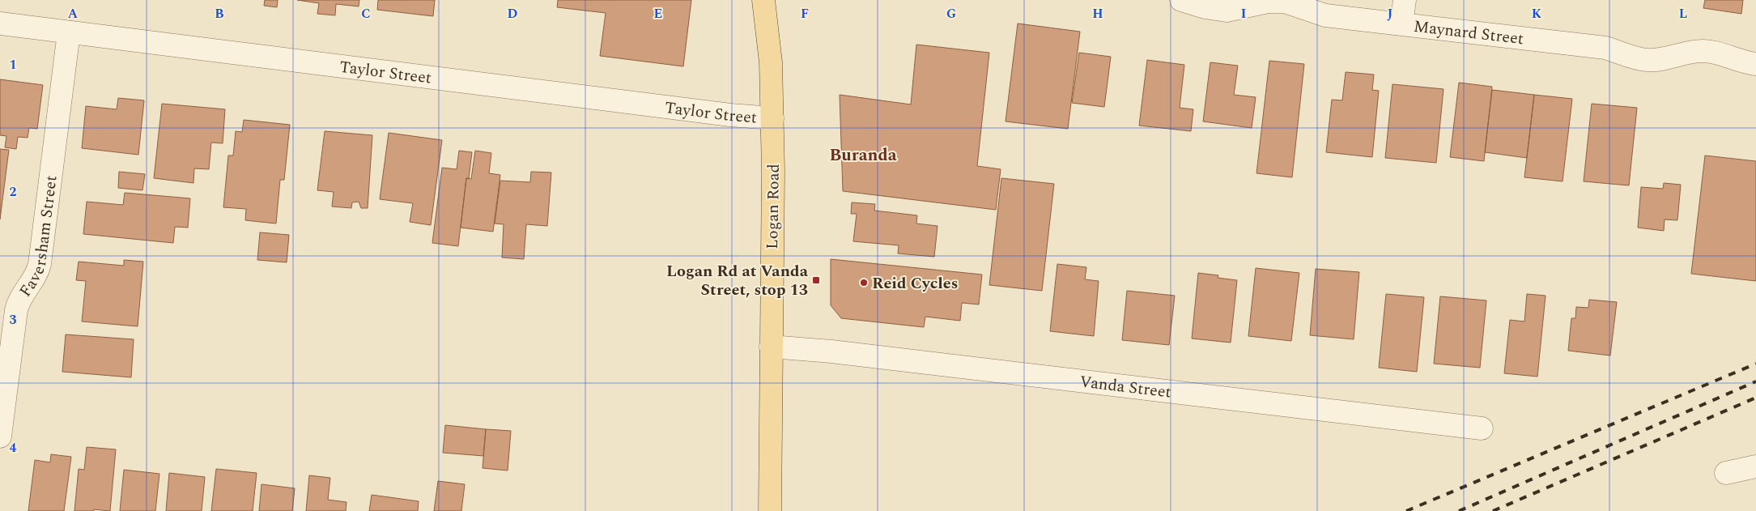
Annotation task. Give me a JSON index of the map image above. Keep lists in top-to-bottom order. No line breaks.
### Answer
{"streets":{"main road":["Logan Road"],"street":["Maynard Street","Taylor Street","Faversham Street","Vanda Street"]},"crossings":[["Taylor Street","Logan Road"],["Taylor Street","Faversham Street"],["Logan Road","Vanda Street"]],"districts":["Buranda"],"places":{"transit":["Logan Rd at Vanda Street, stop 13"],"other":["Reid Cycles"]},"grid":{"columns":["A","B","C","D","E","F","G","H","I","J","K","L"],"rows":["1","2","3","4"]}}
